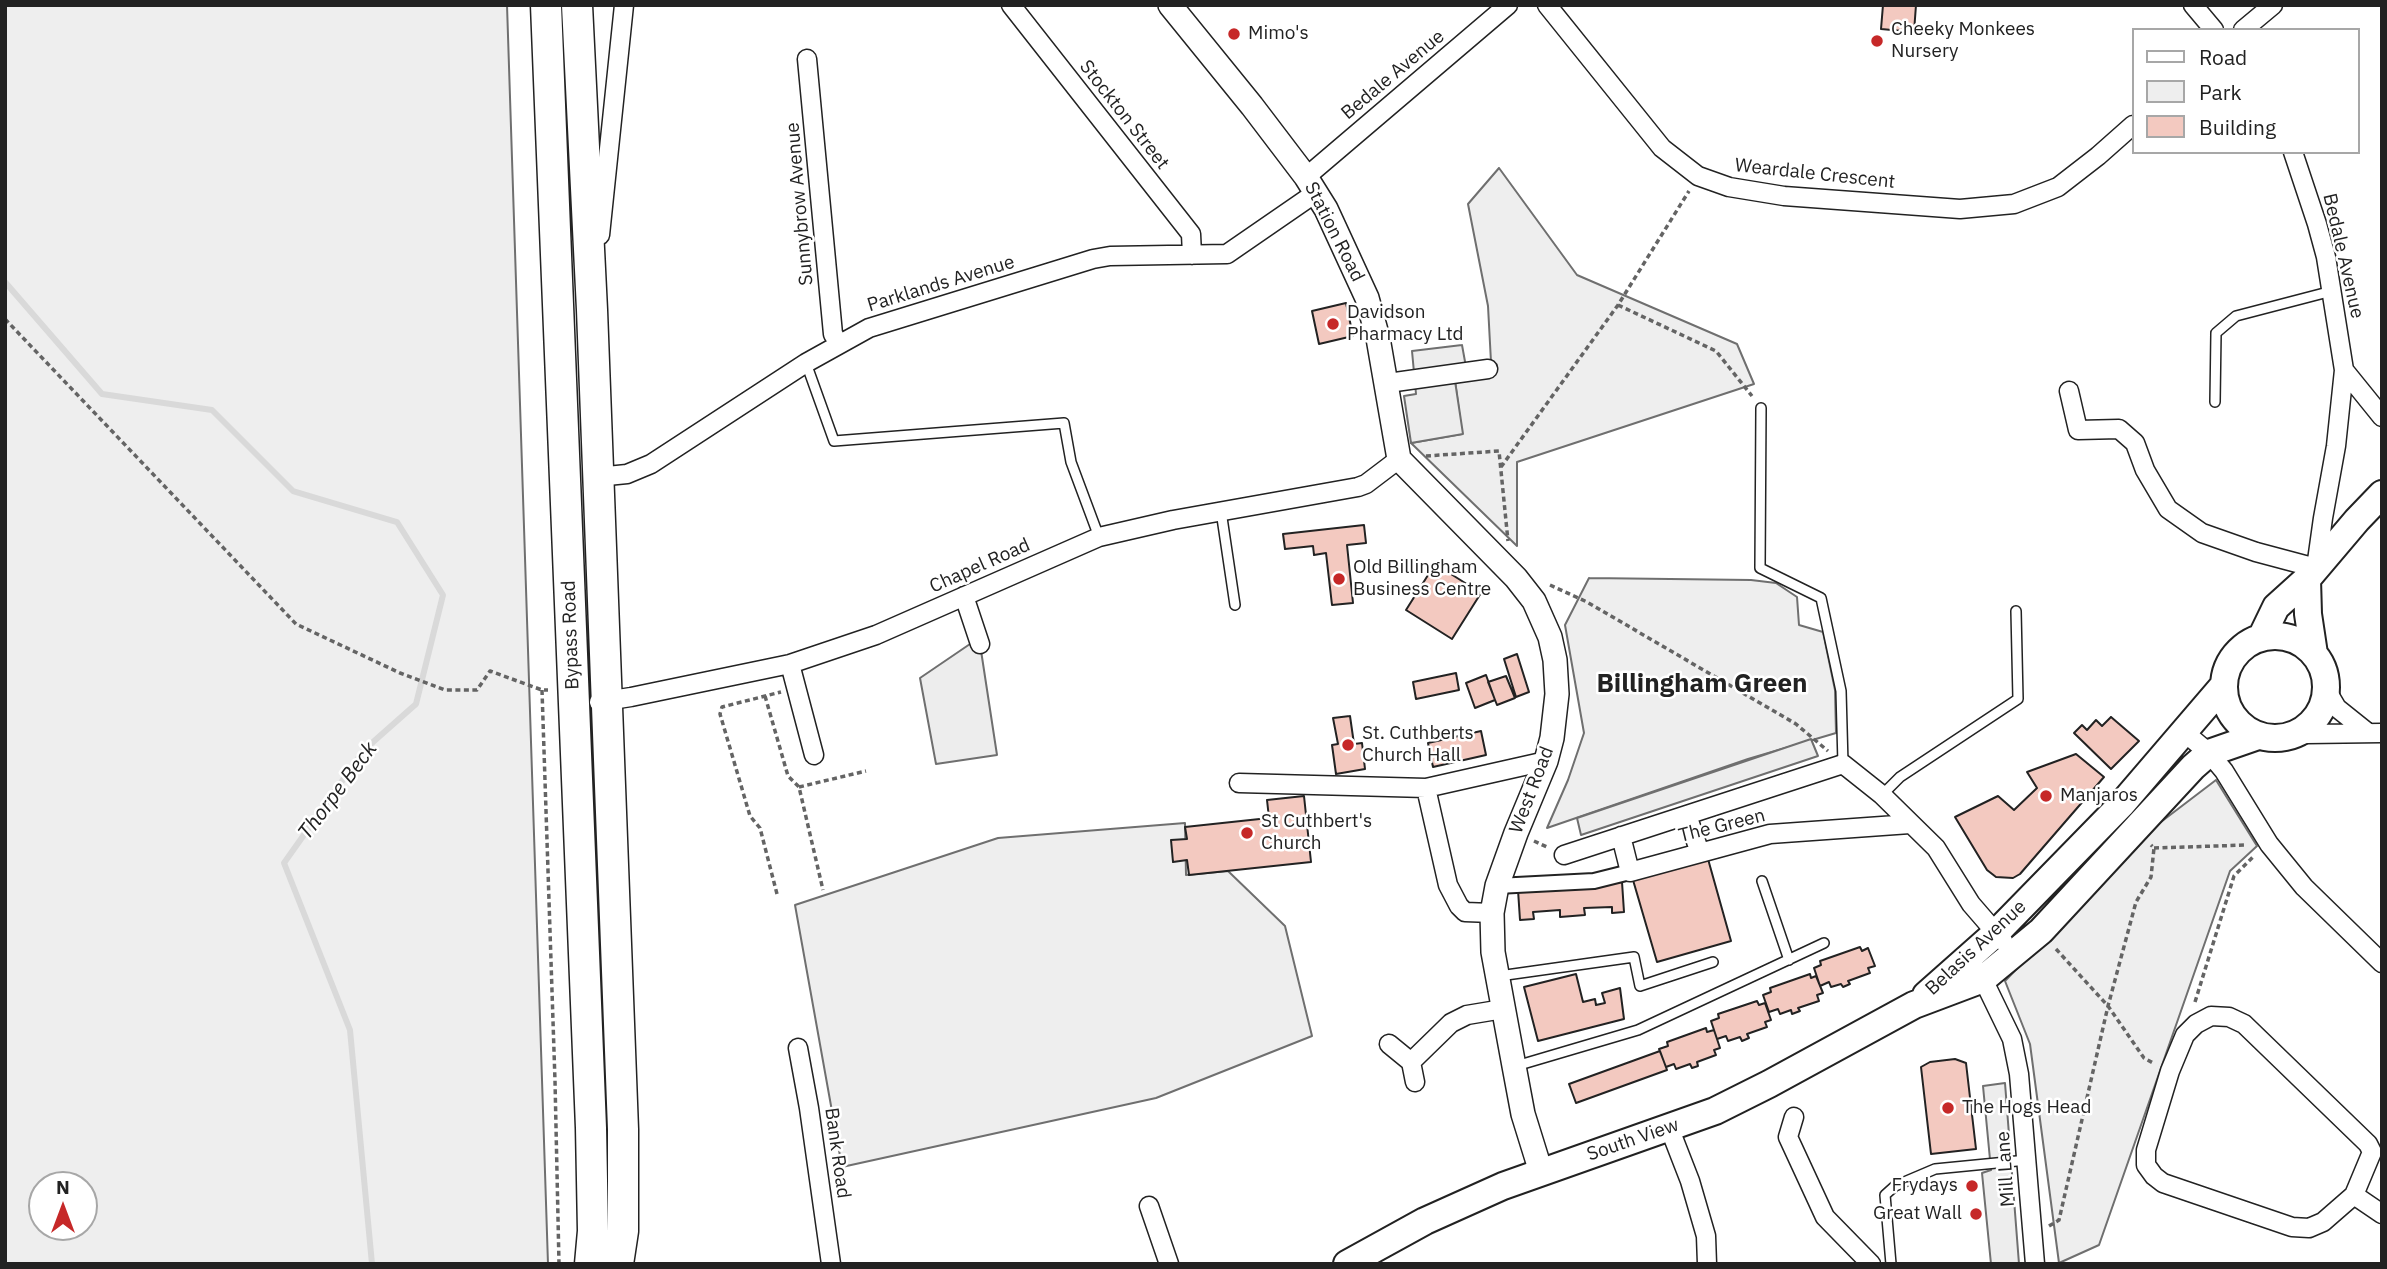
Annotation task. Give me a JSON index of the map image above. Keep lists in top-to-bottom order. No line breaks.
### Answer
{"streets":{"main road":["Bypass Road","Belasis Avenue","South View"],"street":["Bedale Avenue","Stockton Street","Weardale Crescent","Sunnybrow Avenue","Station Road","Parklands Avenue","Chapel Road","West Road","The Green","Bank Road","Mill Lane"]},"crossings":[["Bedale Avenue","Station Road"],["Bedale Avenue","Parklands Avenue"],["Bedale Avenue","Belasis Avenue"],["Stockton Street","Parklands Avenue"],["Sunnybrow Avenue","Parklands Avenue"],["Station Road","Parklands Avenue"],["Station Road","Chapel Road"],["Station Road","West Road"],["Parklands Avenue","Bypass Road"],["Chapel Road","Bypass Road"],["Chapel Road","West Road"],["West Road","The Green"],["West Road","South View"],["Belasis Avenue","South View"],["Belasis Avenue","Mill Lane"]],"districts":["Billingham Green"],"water":["Thorpe Beck"],"places":["Mimo's","Cheeky Monkees Nursery","Davidson Pharmacy Ltd","Old Billingham Business Centre","St. Cuthberts Church Hall","Manjaros","St Cuthbert's Church","The Hogs Head","Frydays","Great Wall"],"legend":["Road","Park","Building"],"north":"top"}
